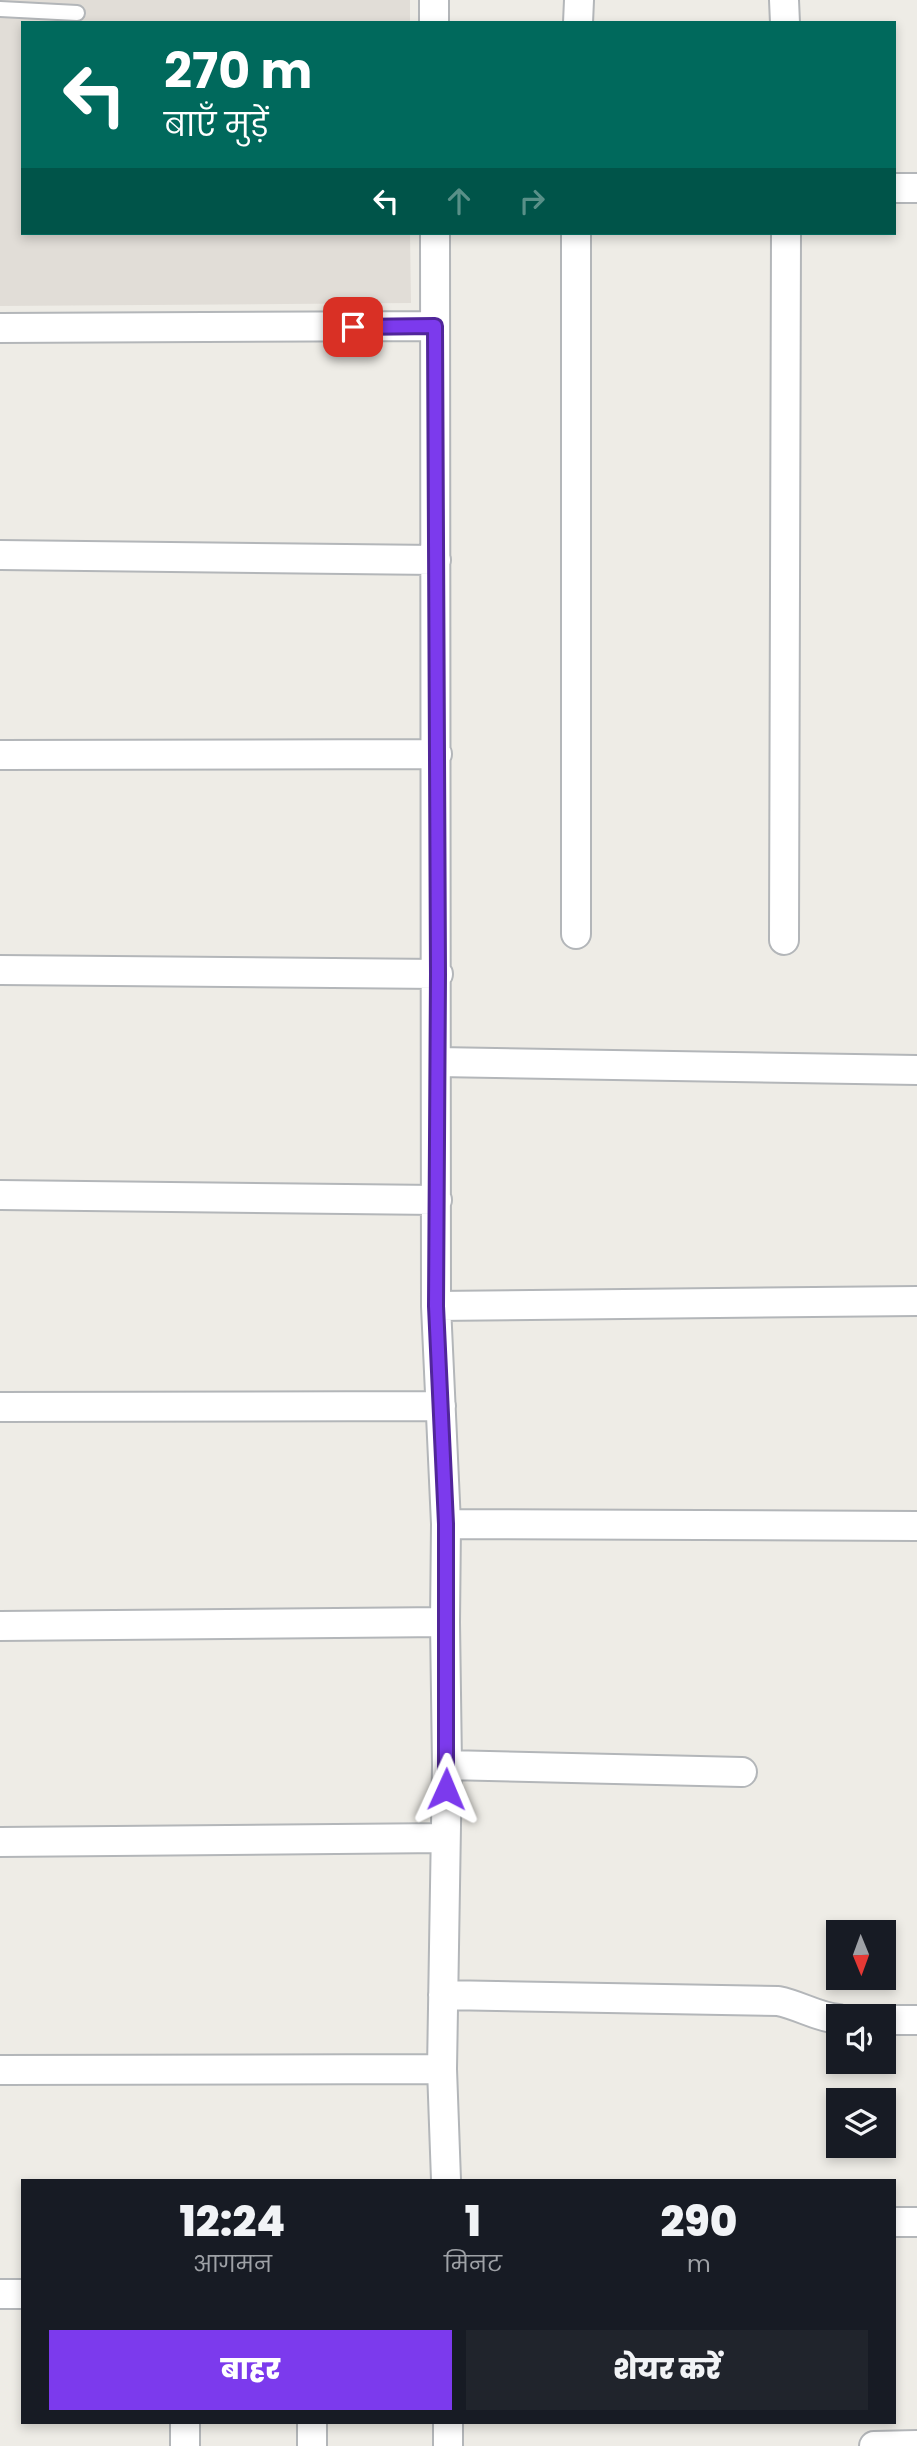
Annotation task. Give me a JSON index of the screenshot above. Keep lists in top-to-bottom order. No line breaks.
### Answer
{"north":"bottom","page":{"turn":["270 m","बाएँ मुड़ें"],"eta":["12:24","आगमन","1","मिनट","290","m"],"buttons":["बाहर","शेयर करें"]}}
